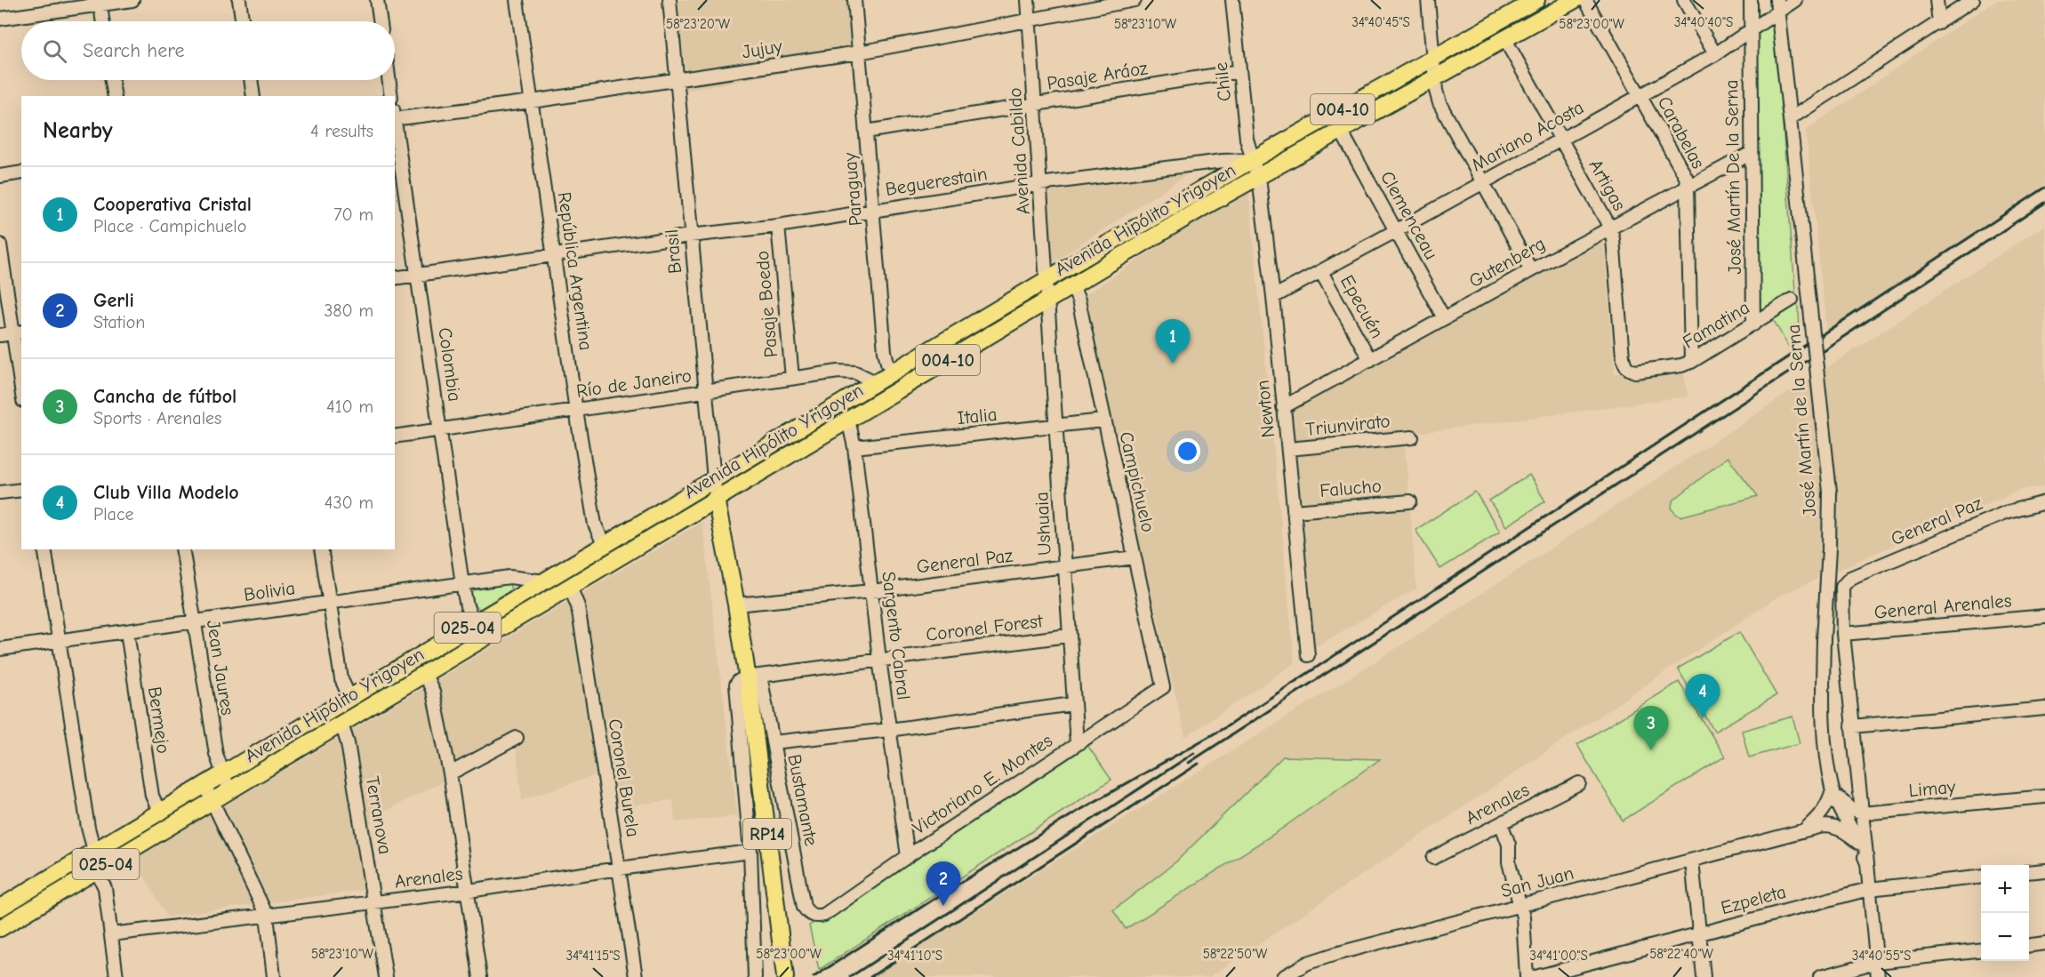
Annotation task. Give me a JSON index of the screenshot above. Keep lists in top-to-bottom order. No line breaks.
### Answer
{"streets":{"main road":["004-10","Avenida Hipólito Yrigoyen","025-04","RP14"],"street":["Jujuy","Pasaje Aráoz","Chile","Carabelas","Mariano Acosta","Avenida Cabildo","José Martín De la Serna","Beguerestain","Artigas","Paraguay","Clemenceau","Brasil","Gutenberg","República Argentina","Pasaje Boedo","Epecuén","Famatina","Colombia","Río de Janeiro","Newton","Italia","José Martín de la Serna","Triunvirato","Campichuelo","Falucho","General Paz","Ushuaia","Bolivia","General Arenales","Coronel Forest","Sargento Cabral","Jean Jaures","Bermejo","Coronel Burela","Victoriano E. Montes","Limay","Bustamante","Arenales","Terranova","San Juan","Ezpeleta"]},"crossings":[["Jujuy","Avenida Cabildo"],["Jujuy","Paraguay"],["Jujuy","Brasil"],["Jujuy","República Argentina"],["Pasaje Aráoz","Chile"],["Pasaje Aráoz","Avenida Cabildo"],["Pasaje Aráoz","Paraguay"],["Chile","Beguerestain"],["Chile","Avenida Hipólito Yrigoyen"],["Chile","Newton"],["Carabelas","Mariano Acosta"],["Carabelas","Gutenberg"],["Carabelas","Famatina"],["Mariano Acosta","José Martín De la Serna"],["Mariano Acosta","Artigas"],["Mariano Acosta","Clemenceau"],["Mariano Acosta","Epecuén"],["Mariano Acosta","Newton"],["Mariano Acosta","José Martín de la Serna"],["Avenida Cabildo","Beguerestain"],["Avenida Cabildo","Avenida Hipólito Yrigoyen"],["Avenida Cabildo","Ushuaia"],["José Martín De la Serna","Gutenberg"],["José Martín De la Serna","Famatina"],["Beguerestain","Paraguay"],["Beguerestain","Avenida Hipólito Yrigoyen"],["Beguerestain","Brasil"],["Beguerestain","República Argentina"],["Beguerestain","Pasaje Boedo"],["Beguerestain","Colombia"],["Beguerestain","Newton"],["Artigas","Avenida Hipólito Yrigoyen"],["Artigas","Gutenberg"],["Artigas","Famatina"],["Paraguay","Avenida Hipólito Yrigoyen"],["Clemenceau","Avenida Hipólito Yrigoyen"],["Clemenceau","Gutenberg"],["Avenida Hipólito Yrigoyen","Brasil"],["Avenida Hipólito Yrigoyen","República Argentina"],["Avenida Hipólito Yrigoyen","Colombia"],["Avenida Hipólito Yrigoyen","Río de Janeiro"],["Avenida Hipólito Yrigoyen","Newton"],["Avenida Hipólito Yrigoyen","Campichuelo"],["Avenida Hipólito Yrigoyen","Ushuaia"],["Avenida Hipólito Yrigoyen","Bolivia"],["Avenida Hipólito Yrigoyen","Sargento Cabral"],["Avenida Hipólito Yrigoyen","Jean Jaures"],["Avenida Hipólito Yrigoyen","Bermejo"],["Avenida Hipólito Yrigoyen","Coronel Burela"],["Avenida Hipólito Yrigoyen","Terranova"],["Avenida Hipólito Yrigoyen","RP14"],["Brasil","Río de Janeiro"],["Brasil","RP14"],["Gutenberg","Epecuén"],["Gutenberg","Newton"],["República Argentina","Río de Janeiro"],["Pasaje Boedo","Río de Janeiro"],["Colombia","Río de Janeiro"],["Colombia","Bolivia"],["Newton","Triunvirato"],["Newton","Falucho"],["Italia","Campichuelo"],["Italia","Ushuaia"],["Italia","Sargento Cabral"],["José Martín de la Serna","General Paz"],["José Martín de la Serna","General Arenales"],["José Martín de la Serna","Limay"],["José Martín de la Serna","San Juan"],["José Martín de la Serna","Ezpeleta"],["Campichuelo","General Paz"],["Campichuelo","Victoriano E. Montes"],["General Paz","Ushuaia"],["General Paz","Sargento Cabral"],["General Paz","RP14"],["Ushuaia","Coronel Forest"],["Ushuaia","Victoriano E. Montes"],["Bolivia","Jean Jaures"],["Bolivia","Bermejo"],["Coronel Forest","Sargento Cabral"],["Coronel Forest","Bustamante"],["Coronel Forest","RP14"],["Sargento Cabral","Victoriano E. Montes"],["Coronel Burela","Arenales"],["Victoriano E. Montes","Bustamante"],["Bustamante","RP14"],["Arenales","Terranova"]],"page":{"search":"Search here","heading":["Nearby","4 results"],"list":[{"mark":"1","name":"Cooperativa Cristal","note":"Place · Campichuelo","value":"70 m"},{"mark":"2","name":"Gerli","note":"Station","value":"380 m"},{"mark":"3","name":"Cancha de fútbol","note":"Sports · Arenales","value":"410 m"},{"mark":"4","name":"Club Villa Modelo","note":"Place","value":"430 m"}],"pins":["1","4","3","2"],"map_buttons":["+","−"]},"coordinates":["34°40'45\"S","34°40'40\"S","58°23'20\"W","58°23'10\"W","58°23'00\"W","58°22'50\"W","58°22'40\"W","34°41'15\"S","34°41'10\"S","34°41'00\"S","34°40'55\"S"]}
